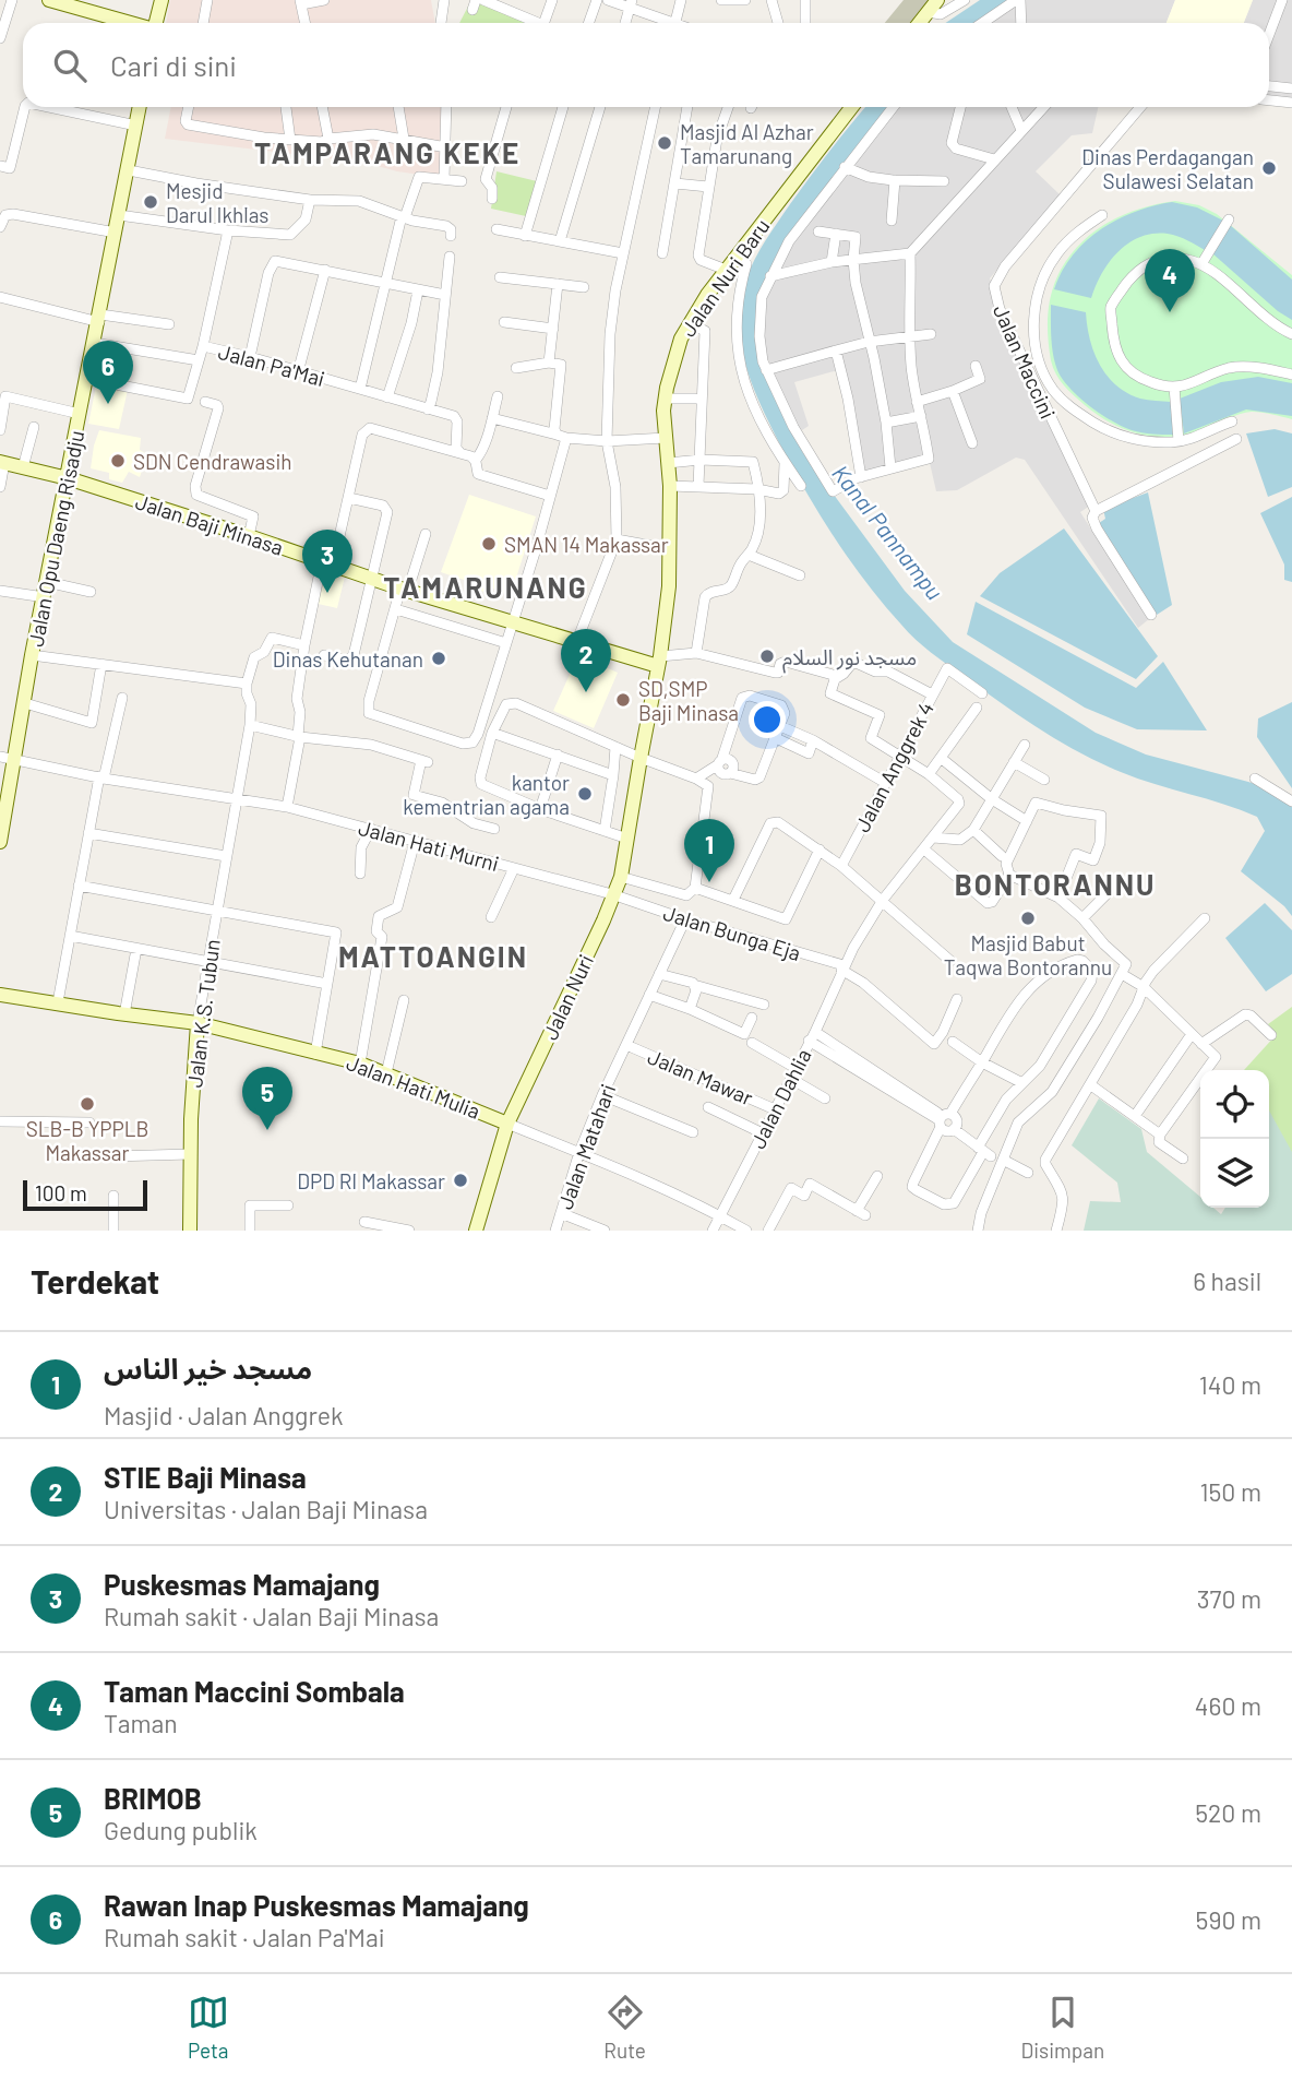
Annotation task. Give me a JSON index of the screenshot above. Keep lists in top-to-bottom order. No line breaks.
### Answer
{"streets":{"street":["Jalan Nuri Baru","Jalan Maccini","Jalan Pa'Mai","Jalan Baji Minasa","Jalan Opu Daeng Risadju","Jalan Anggrek 4","Jalan Hati Murni","Jalan Bunga Eja","Jalan Nuri","Jalan K.S. Tubun","Jalan Mawar","Jalan Hati Mulia","Jalan Dahlia","Jalan Matahari"]},"crossings":[["Jalan Nuri Baru","Jalan Baji Minasa"],["Jalan Nuri Baru","Jalan Nuri"],["Jalan Pa'Mai","Jalan Opu Daeng Risadju"],["Jalan Baji Minasa","Jalan Opu Daeng Risadju"],["Jalan Opu Daeng Risadju","Jalan Hati Murni"],["Jalan Hati Murni","Jalan Bunga Eja"],["Jalan Hati Murni","Jalan Nuri"],["Jalan Hati Murni","Jalan K.S. Tubun"],["Jalan Bunga Eja","Jalan Nuri"],["Jalan Bunga Eja","Jalan Dahlia"],["Jalan Bunga Eja","Jalan Matahari"],["Jalan Nuri","Jalan Hati Mulia"],["Jalan K.S. Tubun","Jalan Hati Mulia"],["Jalan Mawar","Jalan Dahlia"],["Jalan Mawar","Jalan Matahari"],["Jalan Hati Mulia","Jalan Dahlia"],["Jalan Hati Mulia","Jalan Matahari"]],"districts":["TAMPARANG KEKE","TAMARUNANG","BONTORANNU","MATTOANGIN"],"water":["Kanal Pannampu"],"places":["Masjid Al Azhar Tamarunang","Dinas Perdagangan Sulawesi Selatan","Mesjid Darul Ikhlas","SDN Cendrawasih","SMAN 14 Makassar","مسجد نور السلام","Dinas Kehutanan","SD,SMP Baji Minasa","kantor kementrian agama","Masjid Babut Taqwa Bontorannu","SLB-B YPPLB Makassar","DPD RI Makassar"],"scale_bar":"100 m","page":{"search":"Cari di sini","pins":["4","6","3","2","1","5"],"scale":"100 m","heading":["Terdekat","6 hasil"],"list":[{"mark":"1","name":"مسجد خير الناس","note":"Masjid · Jalan Anggrek","value":"140 m"},{"mark":"2","name":"STIE Baji Minasa","note":"Universitas · Jalan Baji Minasa","value":"150 m"},{"mark":"3","name":"Puskesmas Mamajang","note":"Rumah sakit · Jalan Baji Minasa","value":"370 m"},{"mark":"4","name":"Taman Maccini Sombala","note":"Taman","value":"460 m"},{"mark":"5","name":"BRIMOB","note":"Gedung publik","value":"520 m"},{"mark":"6","name":"Rawan Inap Puskesmas Mamajang","note":"Rumah sakit · Jalan Pa'Mai","value":"590 m"}],"nav":["Peta","Rute","Disimpan"]}}
